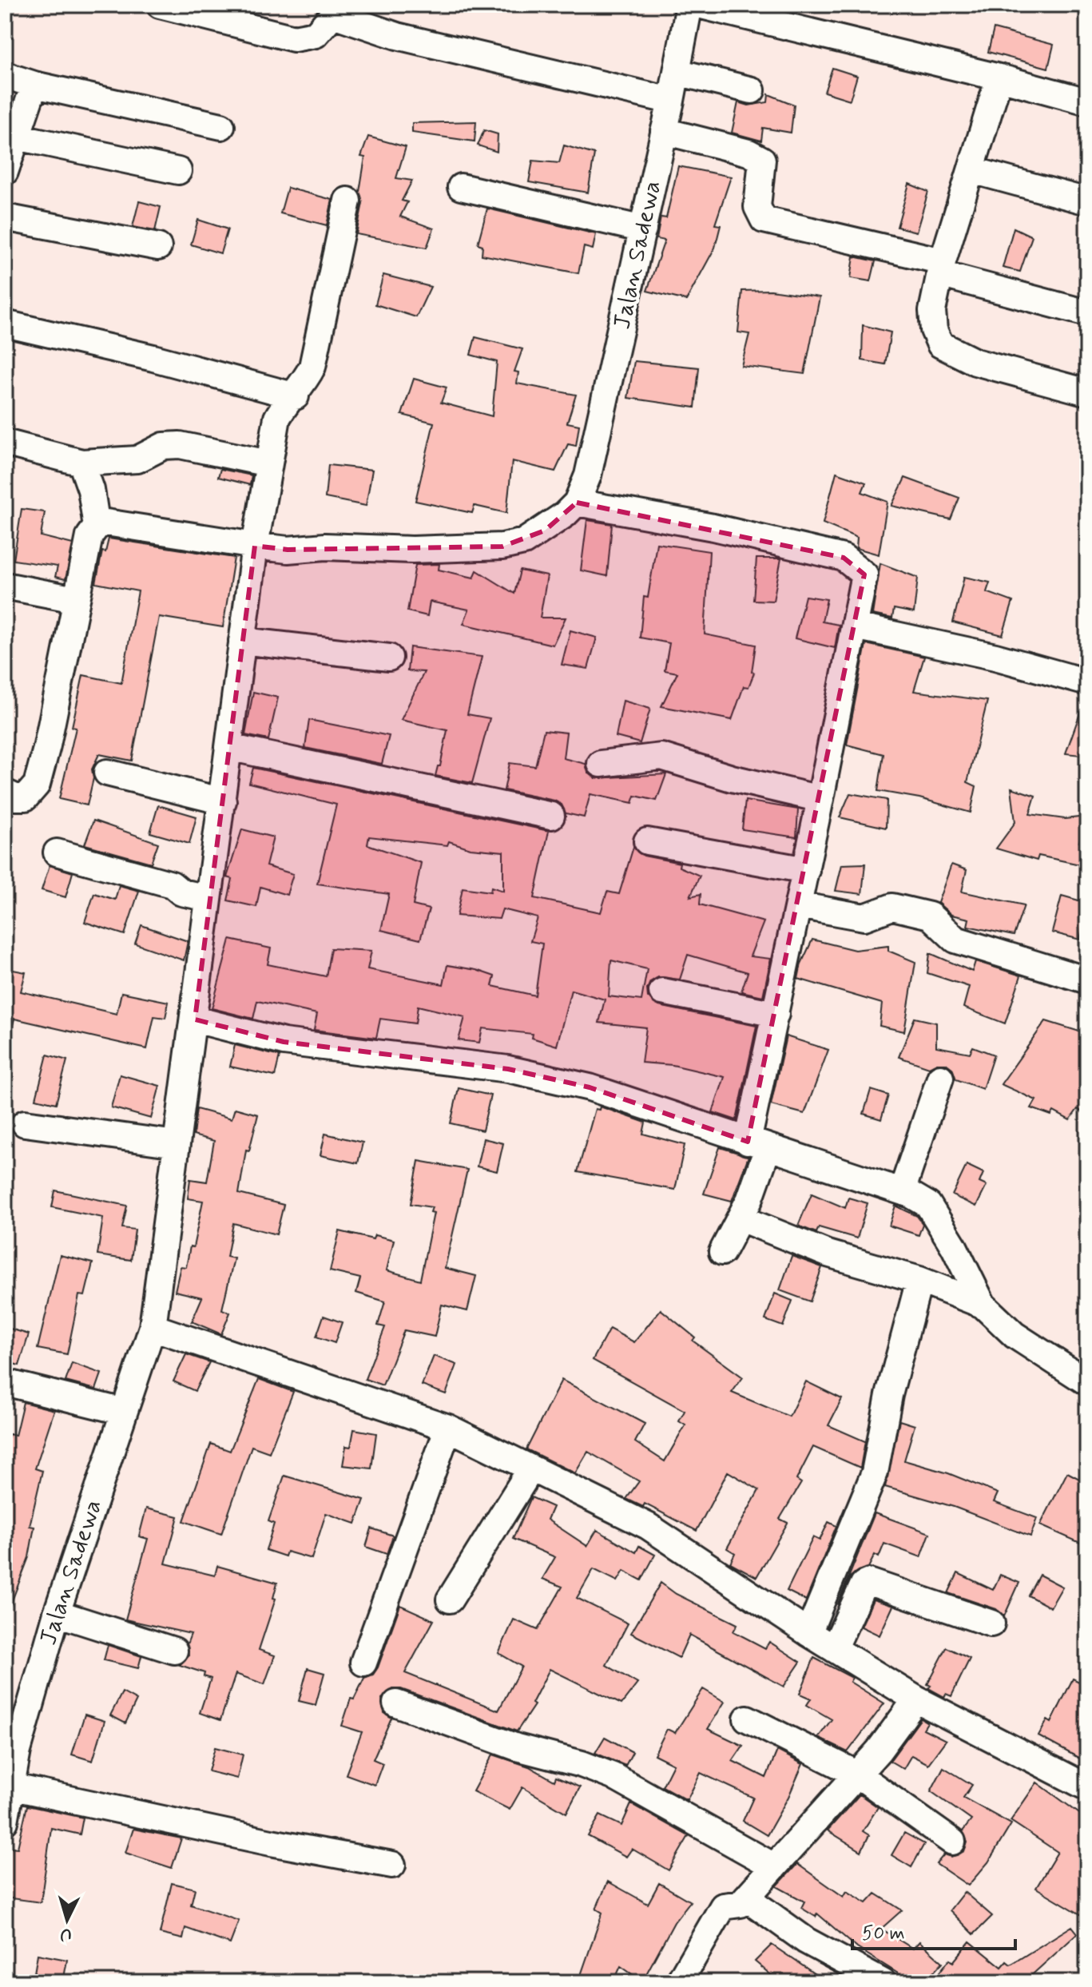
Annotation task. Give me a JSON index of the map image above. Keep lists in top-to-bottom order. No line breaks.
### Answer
{"streets":{"street":["Jalan Sadewa"]},"scale_bar":"50 m","north":"bottom"}
